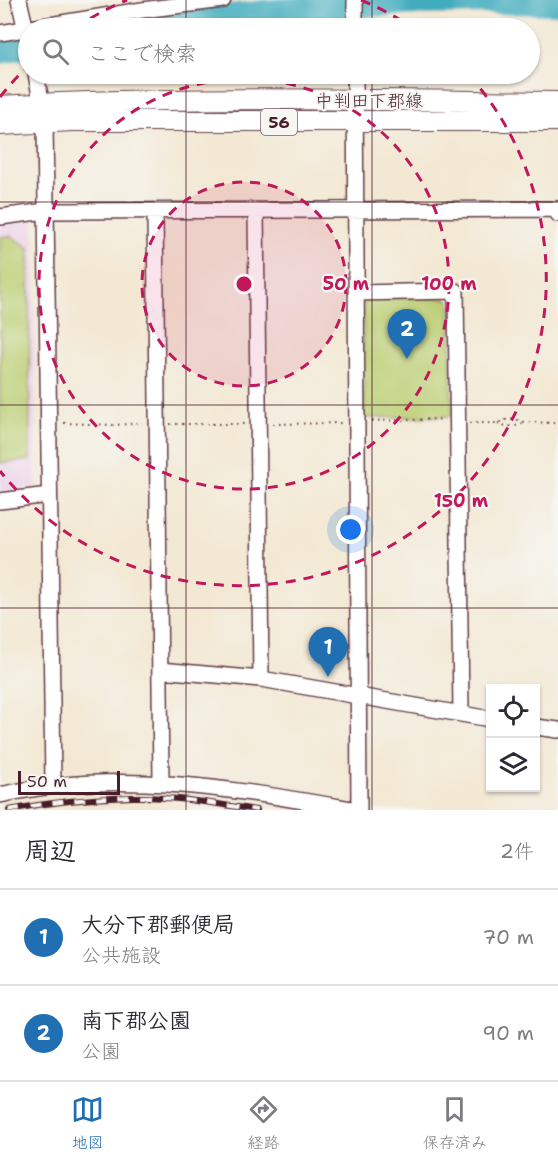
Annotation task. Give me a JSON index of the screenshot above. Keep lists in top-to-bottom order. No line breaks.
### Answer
{"streets":{"main road":["中判田下郡線","56"]},"scale_bar":"50 m","page":{"search":"ここで検索","pins":["2","1"],"scale":"50 m","heading":["周辺","2件"],"list":[{"mark":"1","name":"大分下郡郵便局","note":"公共施設","value":"70 m"},{"mark":"2","name":"南下郡公園","note":"公園","value":"90 m"}],"nav":["地図","経路","保存済み"]},"rings":["50 m","100 m","150 m"]}
